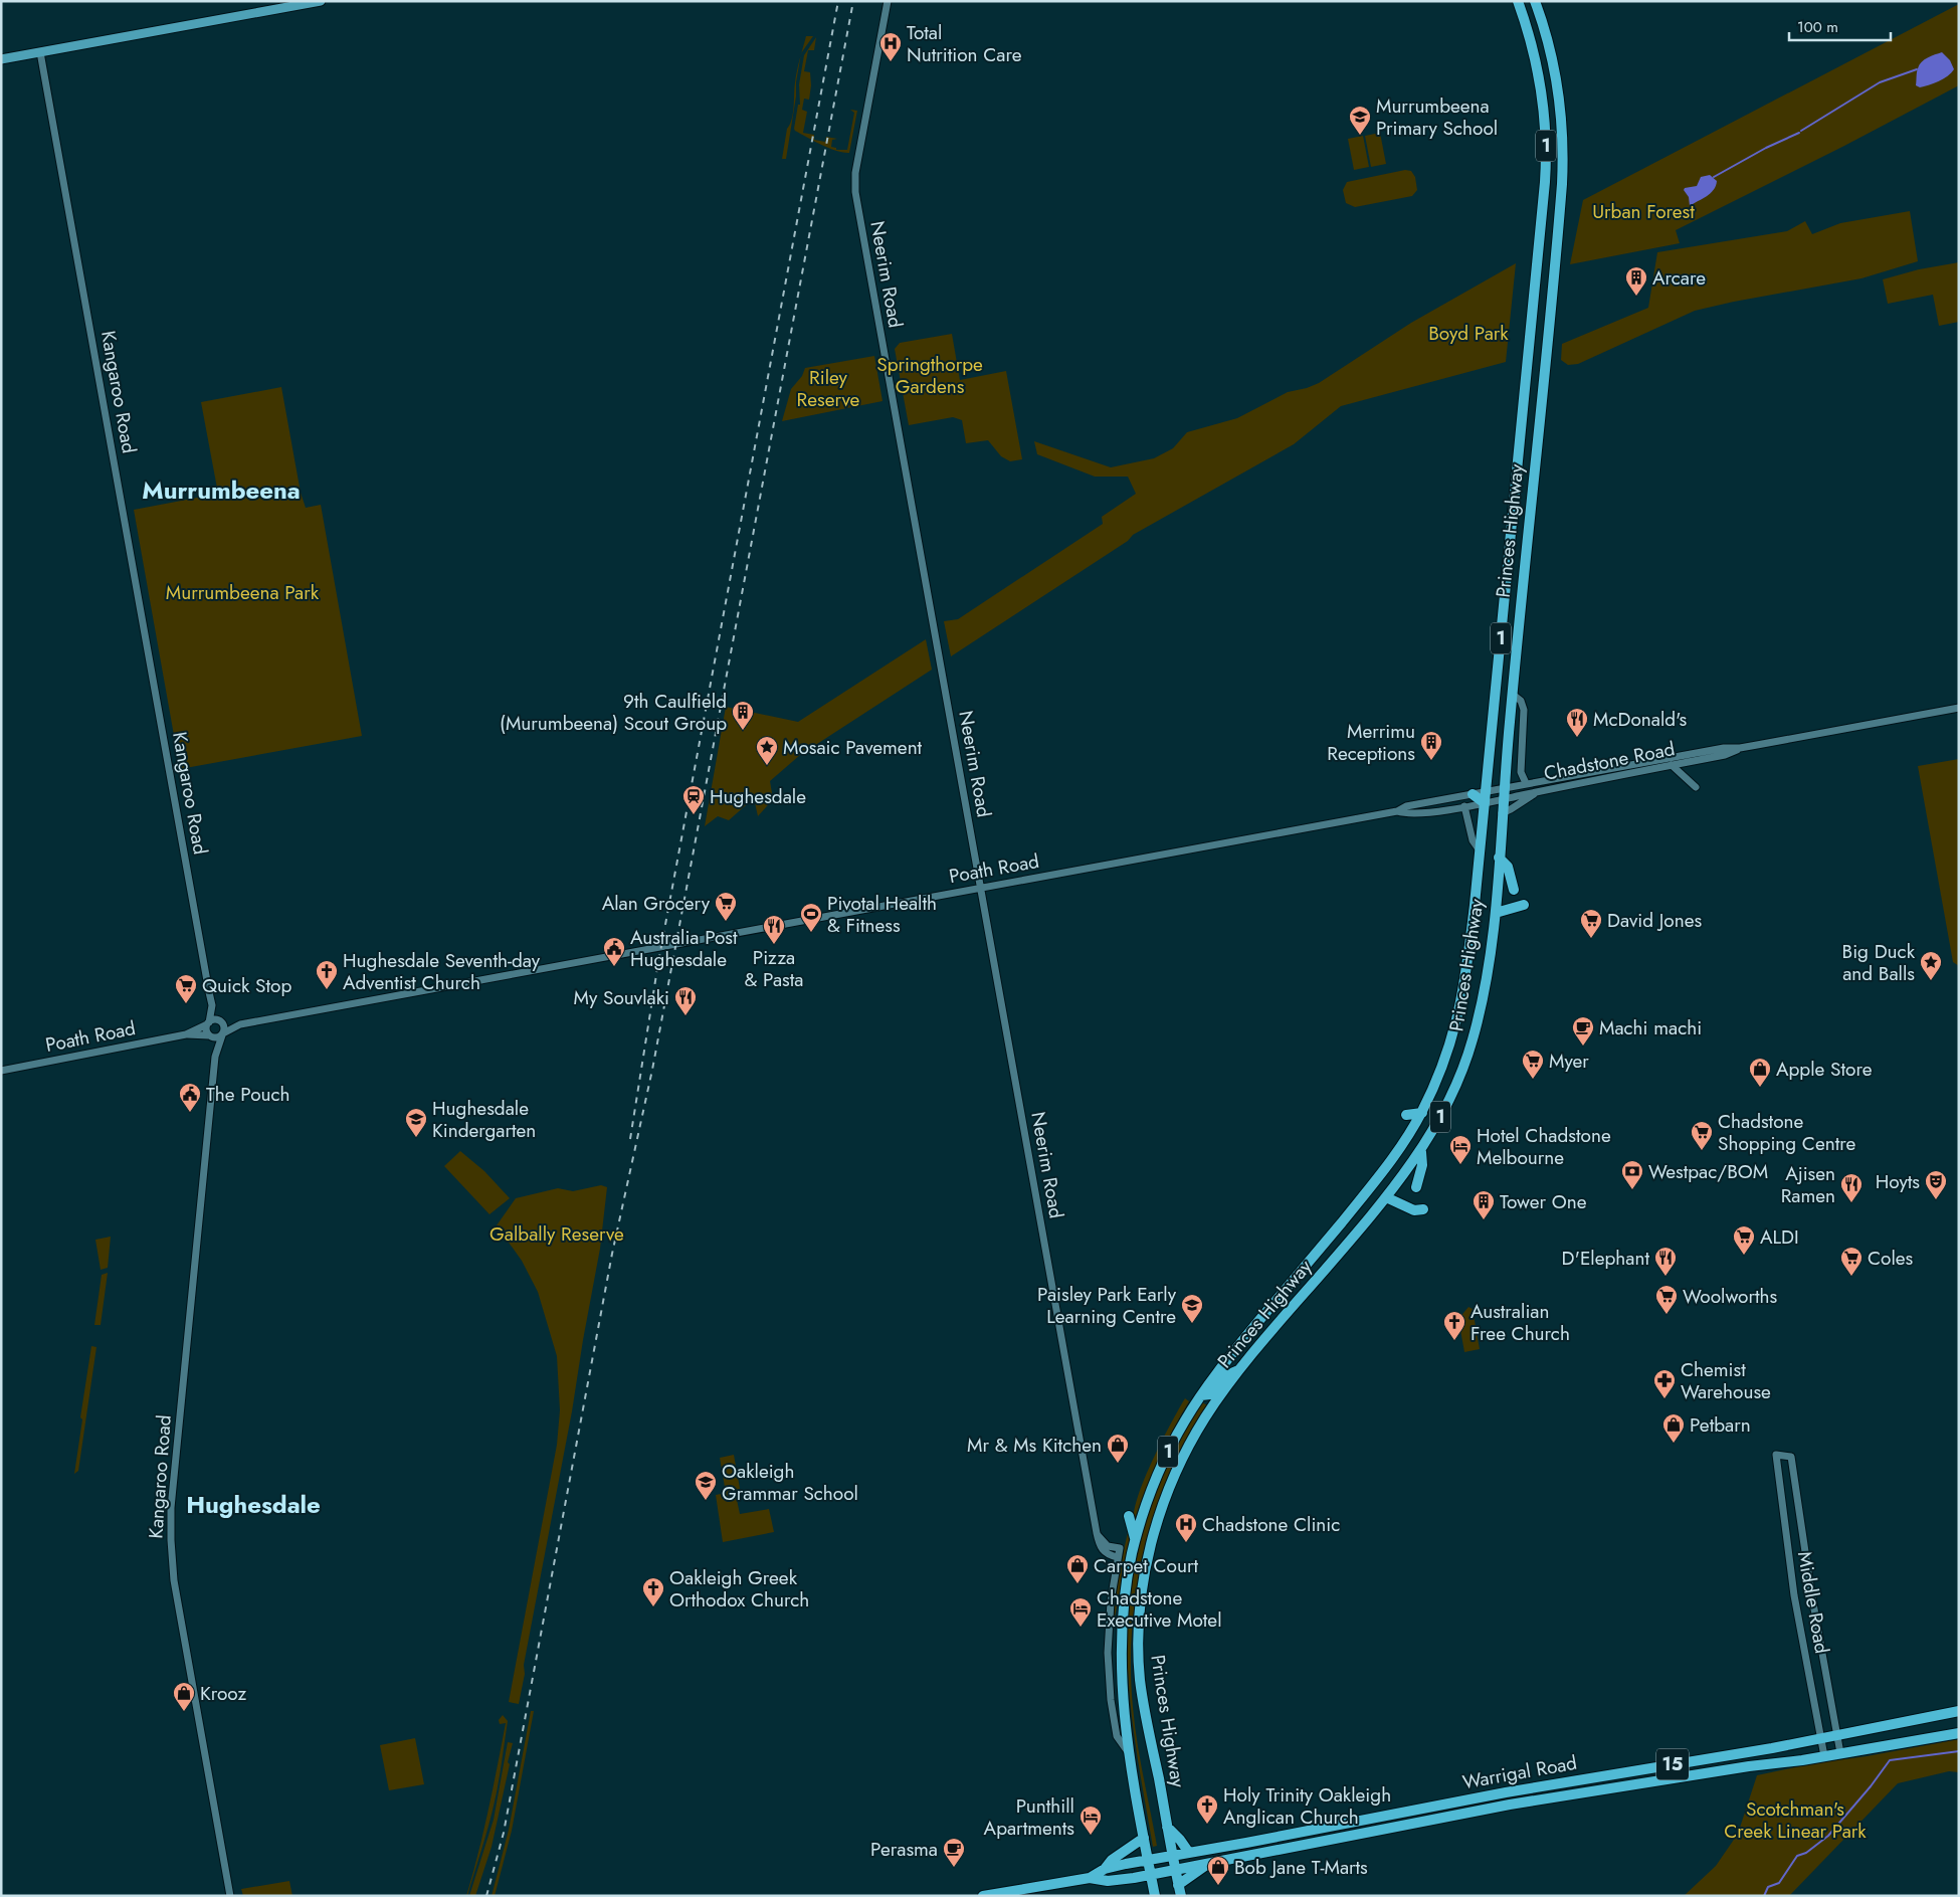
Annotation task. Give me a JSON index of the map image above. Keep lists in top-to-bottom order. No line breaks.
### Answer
{"streets":{"highway":["1","Princes Highway","15","Warrigal Road"],"street":["Neerim Road","Kangaroo Road","Chadstone Road","Poath Road","Middle Road"]},"crossings":[["1","Princes Highway"],["1","Chadstone Road"],["1","Poath Road"],["Neerim Road","Poath Road"],["Kangaroo Road","Poath Road"],["Princes Highway","Chadstone Road"],["Princes Highway","Poath Road"],["Princes Highway","Warrigal Road"],["Chadstone Road","Poath Road"],["Middle Road","Warrigal Road"]],"districts":["Murrumbeena","Hughesdale"],"parks":["Urban Forest","Boyd Park","Springthorpe Gardens","Riley Reserve","Murrumbeena Park","Galbally Reserve","Scotchman's Creek Linear Park"],"places":{"hospital":["Total Nutrition Care","Chadstone Clinic"],"school or university":["Murrumbeena Primary School","Hughesdale Kindergarten","Paisley Park Early Learning Centre","Oakleigh Grammar School"],"building":["Arcare","9th Caulfield (Murumbeena) Scout Group","Merrimu Receptions","Tower One"],"restaurant":["McDonald's","Pizza & Pasta","My Souvlaki","Ajisen Ramen","D'Elephant"],"place":["Mosaic Pavement","Big Duck and Balls"],"station":["Hughesdale"],"supermarket":["Alan Grocery","David Jones","Quick Stop","Myer","Chadstone Shopping Centre","ALDI","Coles","Woolworths"],"sports":["Pivotal Health & Fitness"],"public building":["Australia Post Hughesdale","The Pouch"],"church":["Hughesdale Seventh-day Adventist Church","Australian Free Church","Oakleigh Greek Orthodox Church","Holy Trinity Oakleigh Anglican Church"],"cafe":["Machi machi","Perasma"],"shop":["Apple Store","Petbarn","Mr & Ms Kitchen","Carpet Court","Krooz","Bob Jane T-Marts"],"hotel":["Hotel Chadstone Melbourne","Chadstone Executive Motel","Punthill Apartments"],"bank":["Westpac/BOM"],"theatre":["Hoyts"],"pharmacy":["Chemist Warehouse"]},"scale_bar":"100 m"}
